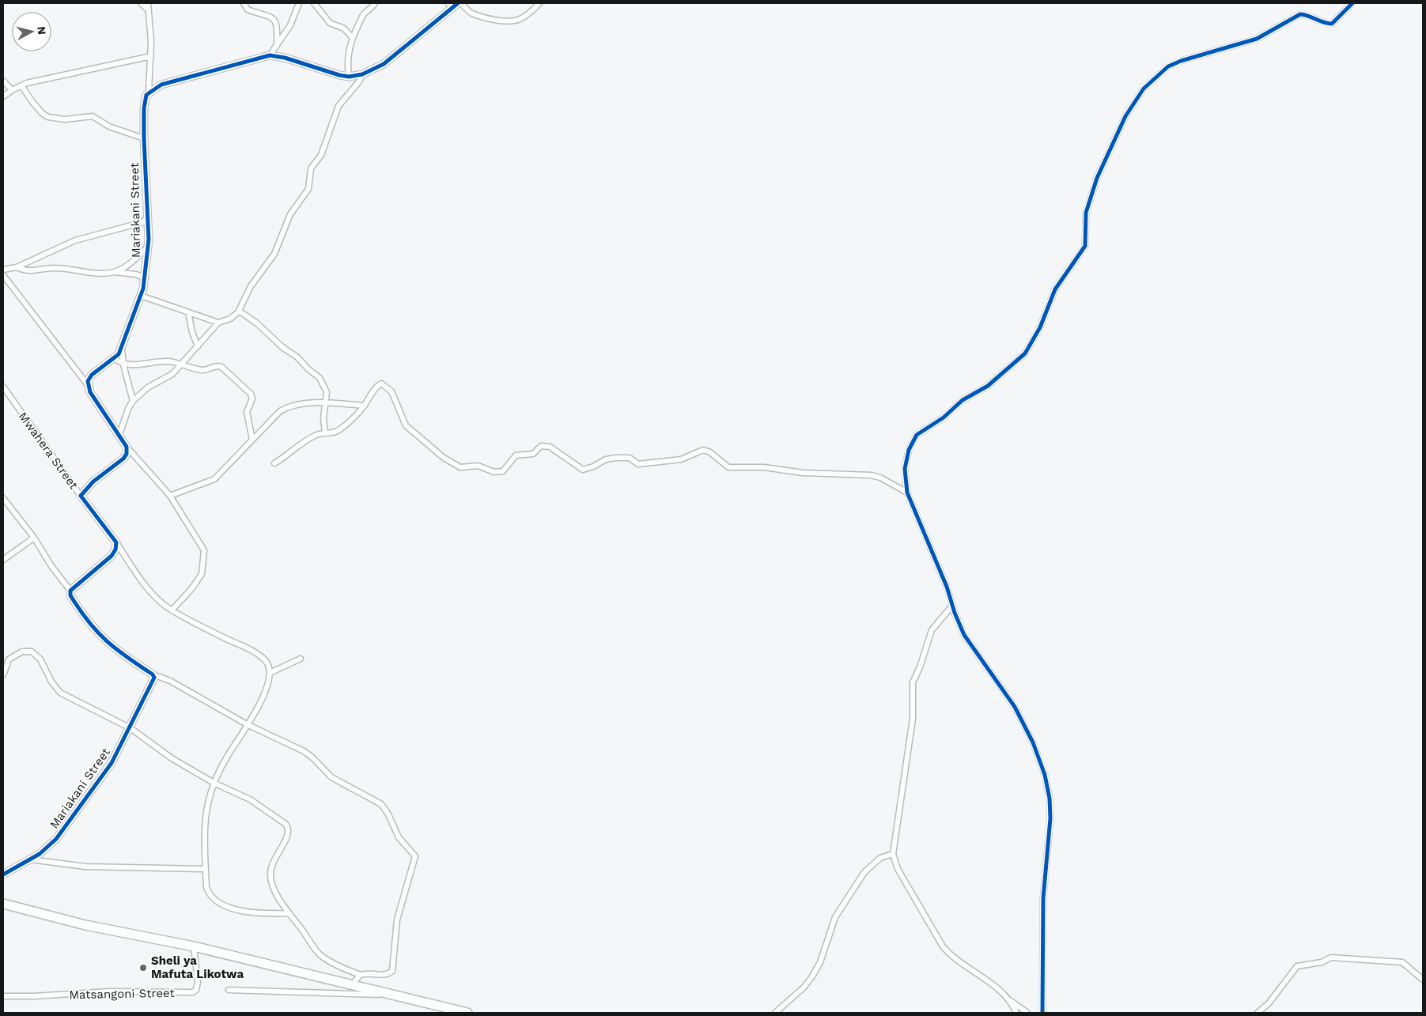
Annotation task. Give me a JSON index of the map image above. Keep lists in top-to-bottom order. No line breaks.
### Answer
{"streets":{"street":["Mariakani Street","Mwahera Street","Matsangoni Street"]},"places":["Sheli ya Mafuta Likotwa"],"north":"right"}
